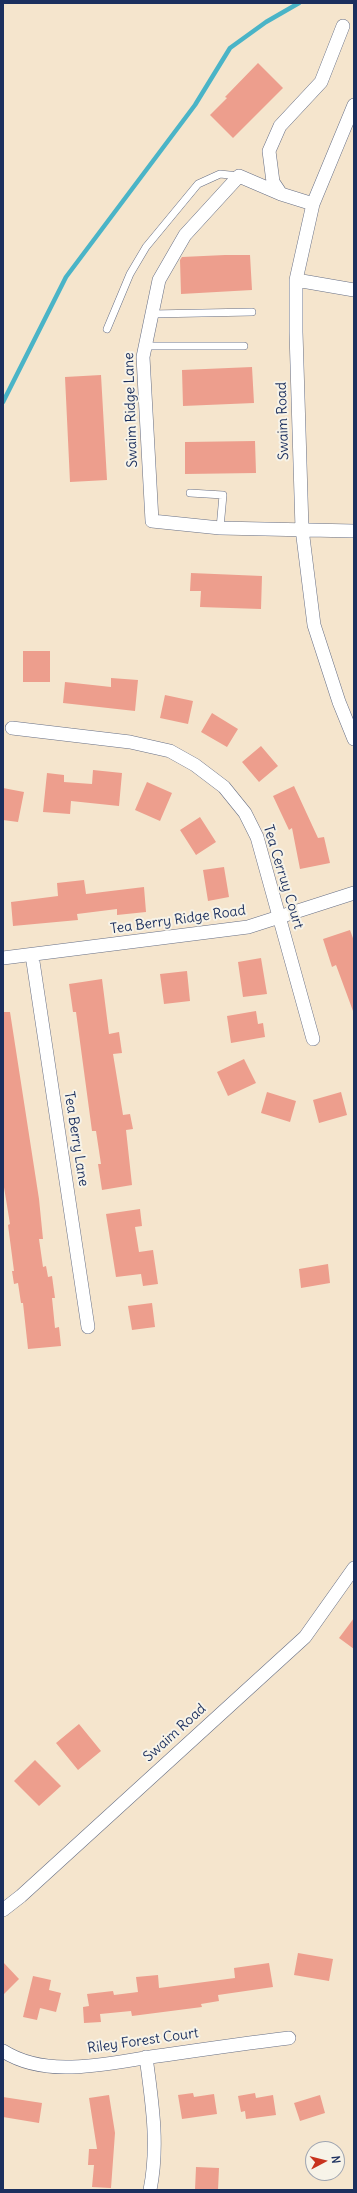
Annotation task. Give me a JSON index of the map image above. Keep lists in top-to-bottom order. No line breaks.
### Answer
{"streets":{"street":["Swaim Ridge Lane","Swaim Road","Tea Cerruy Court","Tea Berry Ridge Road","Tea Berry Lane","Riley Forest Court"]},"crossings":[["Swaim Ridge Lane","Swaim Road"],["Tea Cerruy Court","Tea Berry Ridge Road"],["Tea Berry Ridge Road","Tea Berry Lane"]],"north":"right"}
